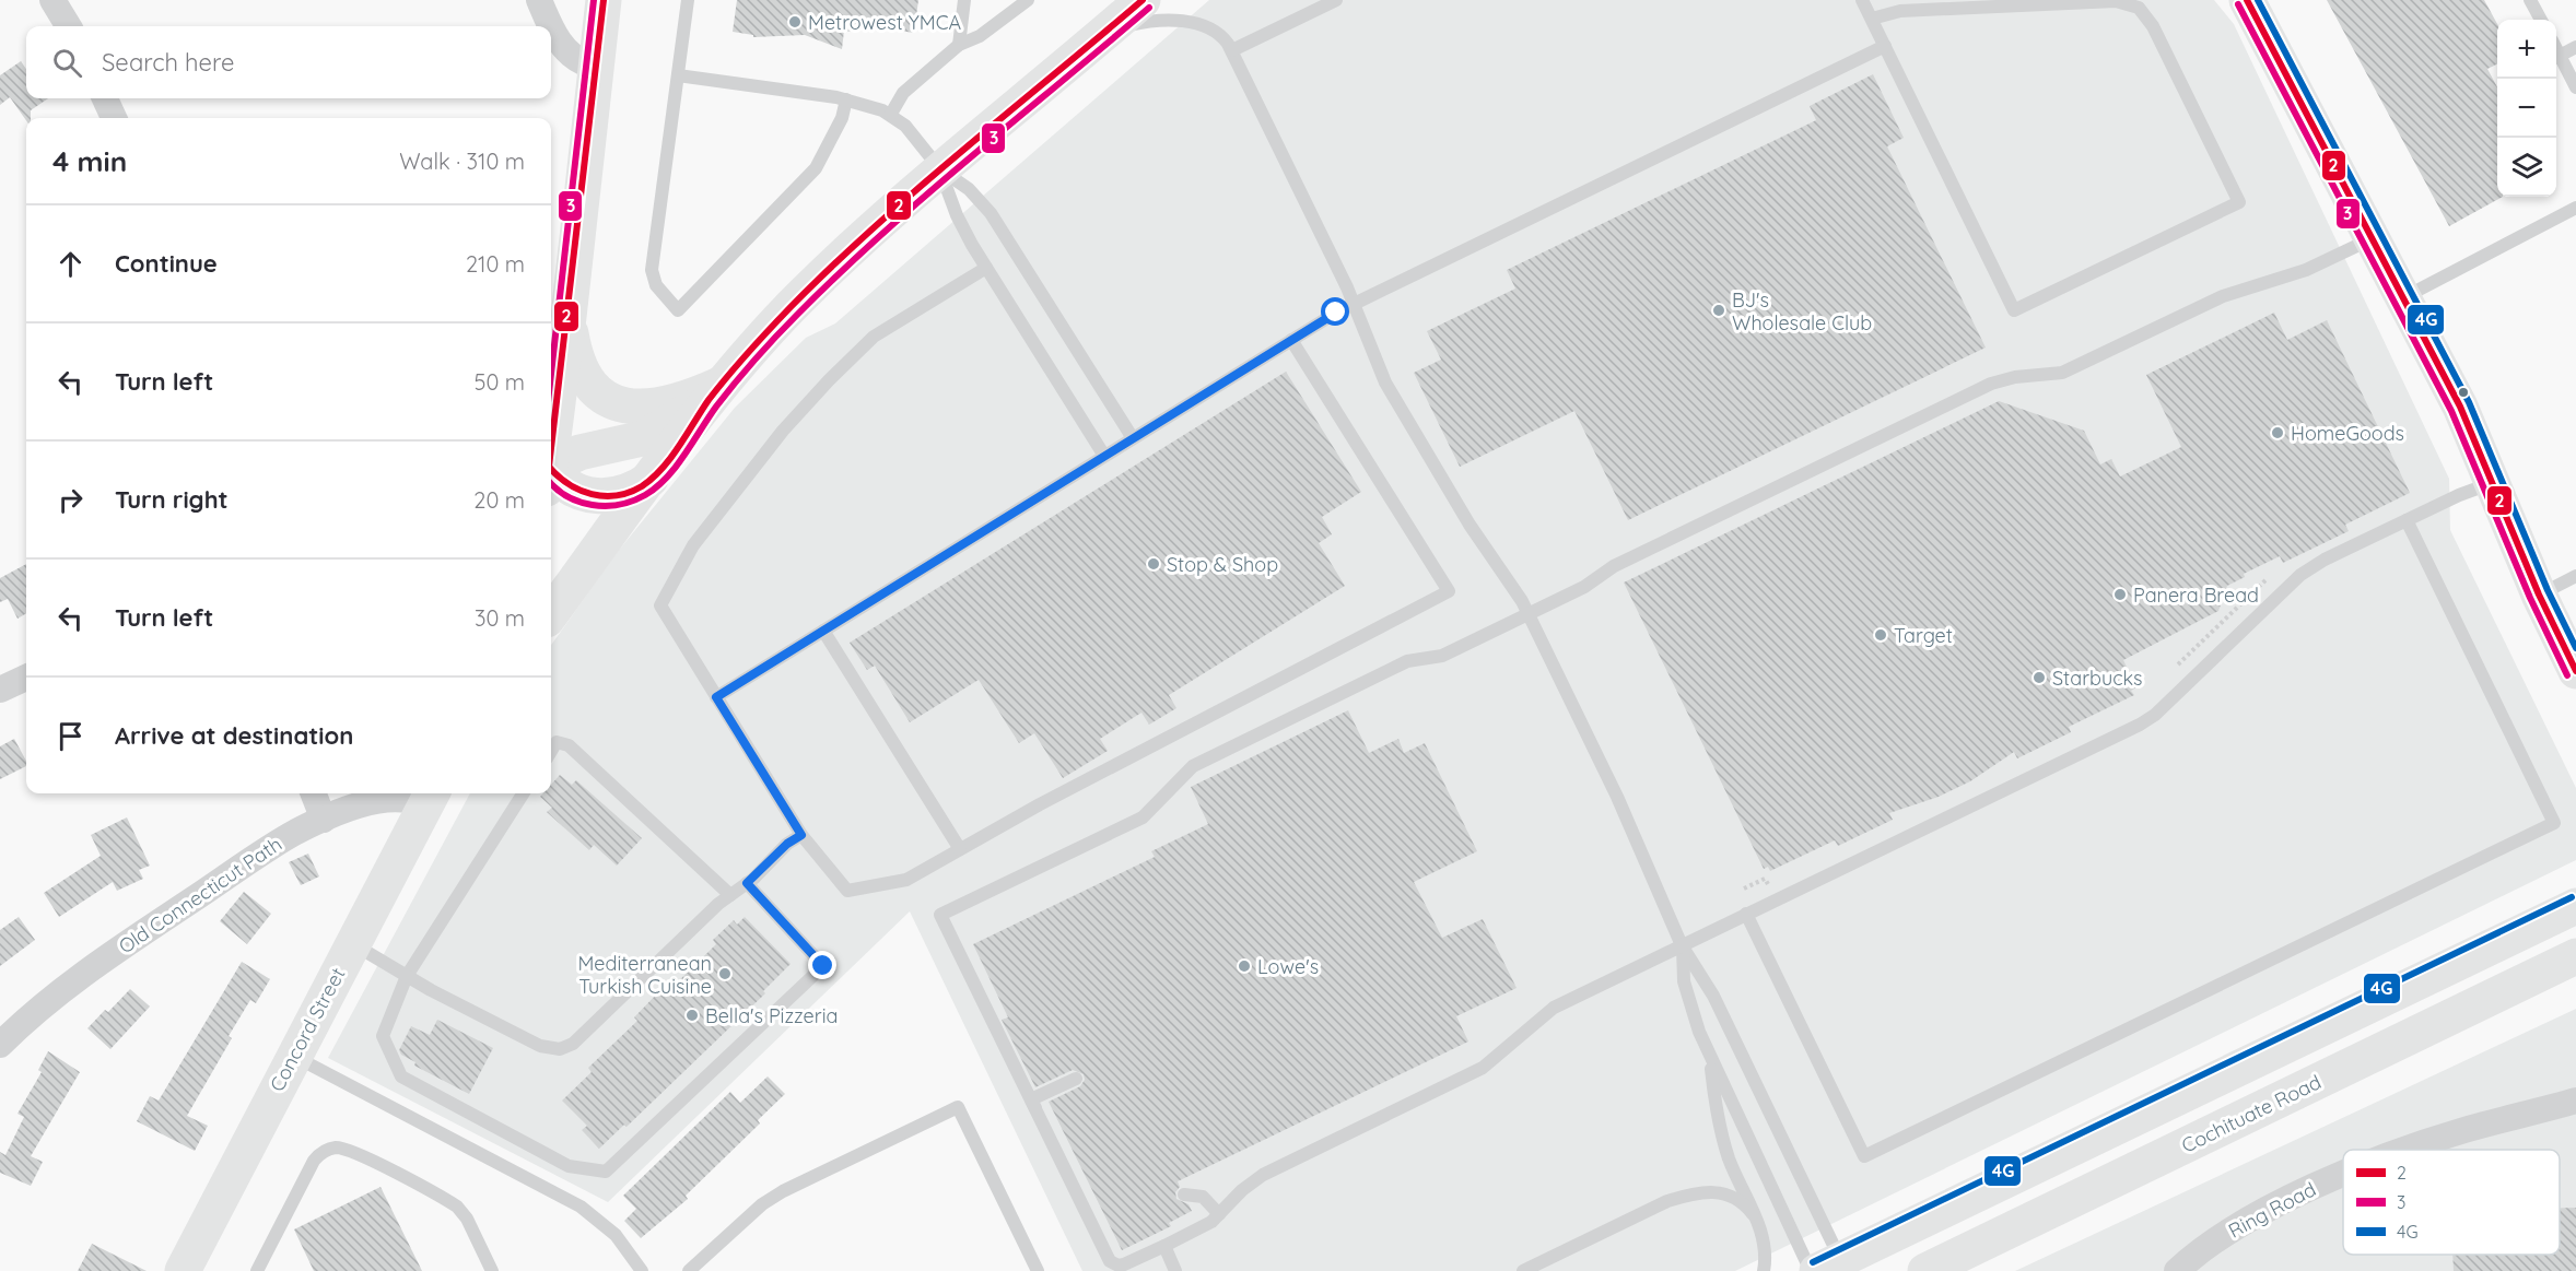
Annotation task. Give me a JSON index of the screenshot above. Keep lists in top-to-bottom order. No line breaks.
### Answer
{"streets":{"main road":["Concord Street","Cochituate Road"],"street":["Old Connecticut Path","Ring Road"]},"crossings":[["Old Connecticut Path","Concord Street"]],"places":["Metrowest YMCA","BJ's Wholesale Club","HomeGoods","Stop & Shop","Panera Bread","Target","Starbucks","Lowe's","Mediterranean Turkish Cuisine","Bella's Pizzeria"],"lines":["transit line 2","transit line 3","transit line 4G"],"legend":["2","3","4G"],"page":{"map_buttons":["+","−"],"search":"Search here","heading":["4 min","Walk · 310 m"],"list":[["Continue","210 m"],["Turn left","50 m"],["Turn right","20 m"],["Turn left","30 m"],"Arrive at destination"]}}
